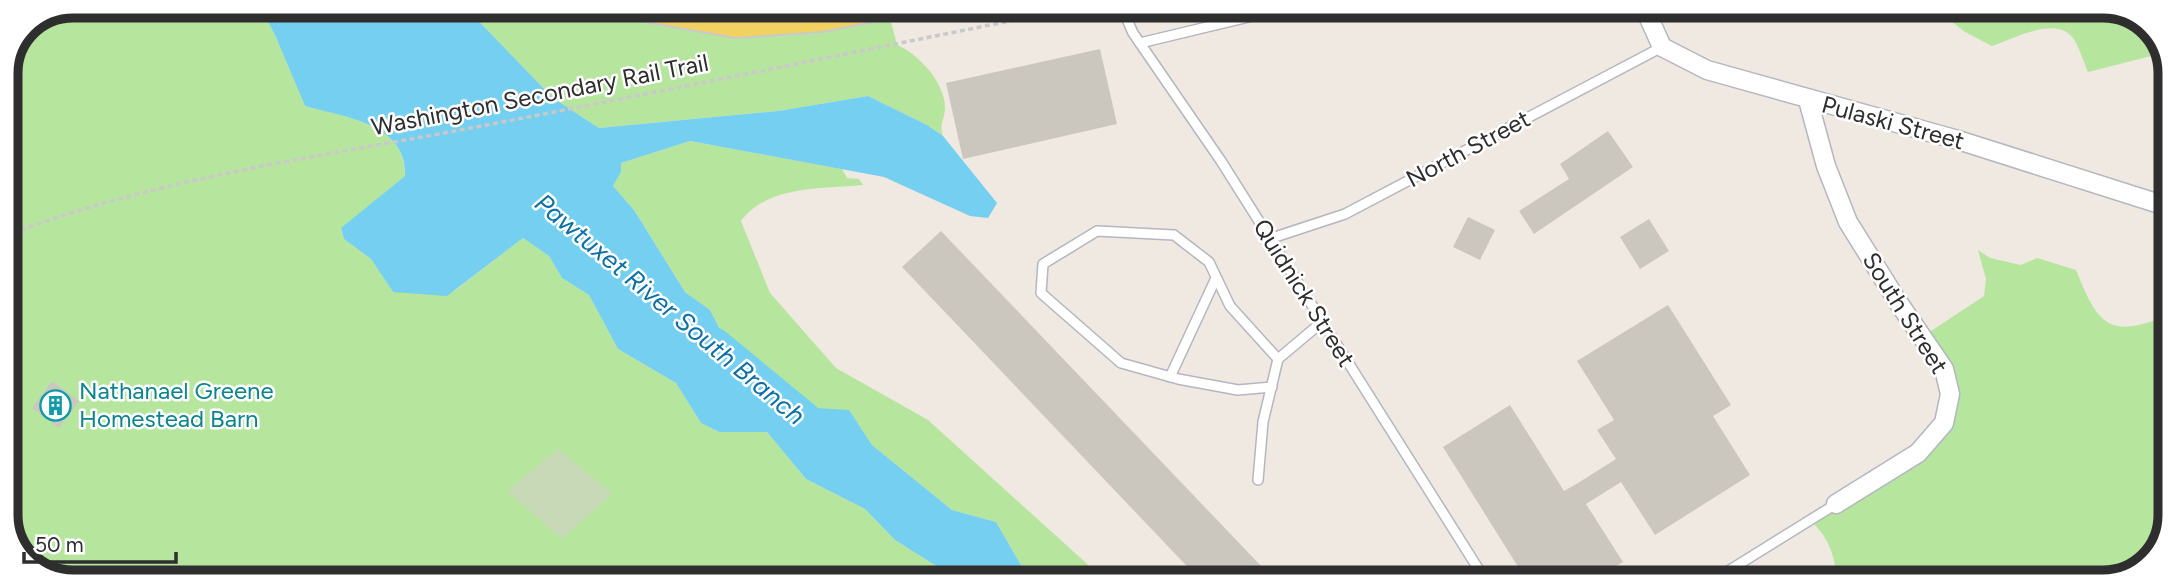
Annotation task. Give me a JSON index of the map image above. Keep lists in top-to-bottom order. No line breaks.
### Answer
{"streets":{"street":["Pulaski Street","South Street"],"lane":["North Street","Quidnick Street"],"path":["Washington Secondary Rail Trail"]},"crossings":[["Pulaski Street","North Street"],["Pulaski Street","South Street"],["North Street","Quidnick Street"]],"water":["Pawtuxet River South Branch"],"places":{"building":["Nathanael Greene Homestead Barn"]},"scale_bar":"50 m"}
